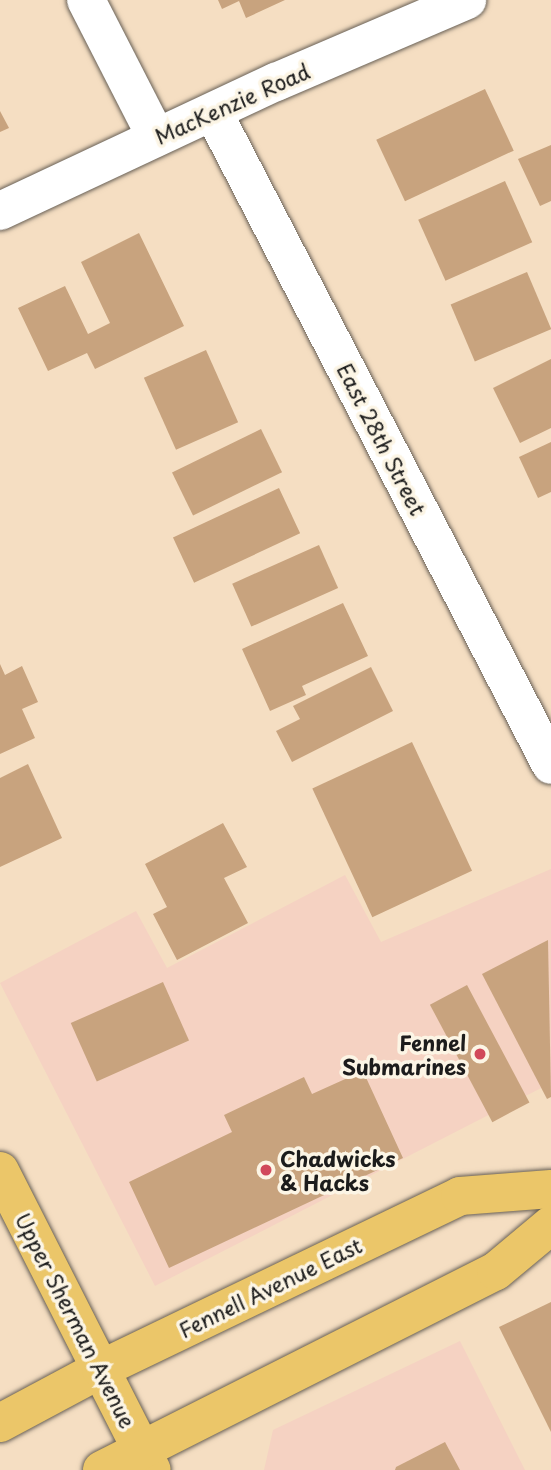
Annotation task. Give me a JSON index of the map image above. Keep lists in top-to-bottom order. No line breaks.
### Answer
{"streets":{"main road":["Fennell Avenue East","Upper Sherman Avenue"],"street":["MacKenzie Road","East 28th Street"]},"crossings":[["MacKenzie Road","East 28th Street"],["Fennell Avenue East","Upper Sherman Avenue"]],"places":["Fennel Submarines","Chadwicks & Hacks"]}
